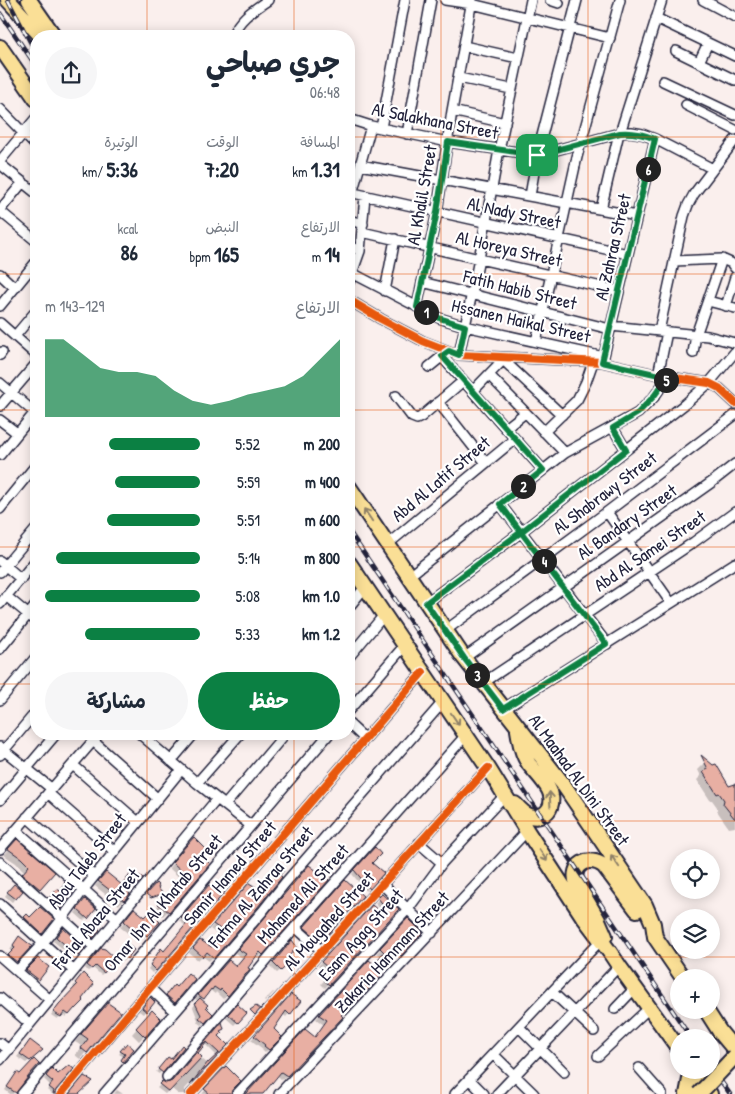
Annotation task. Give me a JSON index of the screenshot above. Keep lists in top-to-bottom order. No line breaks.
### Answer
{"streets":{"main road":["Al Maahad Al Dini Street"],"street":["Al Salakhana Street","Al Khalil Street","Al Nady Street","Al Zahraa Street","Al Horeya Street","Fatih Habib Street","Hssanen Haikal Street","Abd Al Latif Street","Al Shabrawy Street","Al Bandary Street","Abd Al Samei Street","Abou Taleb Street","Samir Hamed Street","Fatma Al Zahraa Street","Mohamed Ali Street","Omar Ibn Al Khatab Street","Ferial Abaza Street","Al Mougahed Street","Esam Agag Street","Zakaria Hammam Street"]},"crossings":[["Al Salakhana Street","Al Khalil Street"],["Al Salakhana Street","Al Zahraa Street"],["Al Khalil Street","Al Nady Street"],["Al Khalil Street","Al Horeya Street"],["Al Khalil Street","Fatih Habib Street"],["Al Khalil Street","Hssanen Haikal Street"],["Al Nady Street","Al Zahraa Street"],["Al Zahraa Street","Al Horeya Street"],["Al Zahraa Street","Fatih Habib Street"],["Al Zahraa Street","Hssanen Haikal Street"],["Abd Al Latif Street","Al Maahad Al Dini Street"],["Al Shabrawy Street","Al Maahad Al Dini Street"],["Al Bandary Street","Al Maahad Al Dini Street"],["Abd Al Samei Street","Al Maahad Al Dini Street"]],"page":{"heading":["جري صباحي","06:48"],"stats":[["المسافة","1.31 km"],["الوقت","7:20"],["الوتيرة","5:36 /km"],["الارتفاع","14 m"],["النبض","165 bpm"],["kcal","86"]],"pins":["6","1","5","2","4","3"],"chart":["الارتفاع","129–143 m"],"list":[{"name":"200 m","note":"5:52"},{"name":"400 m","note":"5:59"},{"name":"600 m","note":"5:51"},{"name":"800 m","note":"5:14"},{"name":"1.0 km","note":"5:08"},{"name":"1.2 km","note":"5:33"}],"buttons":["حفظ","مشاركة"],"map_buttons":["+","−"]}}
